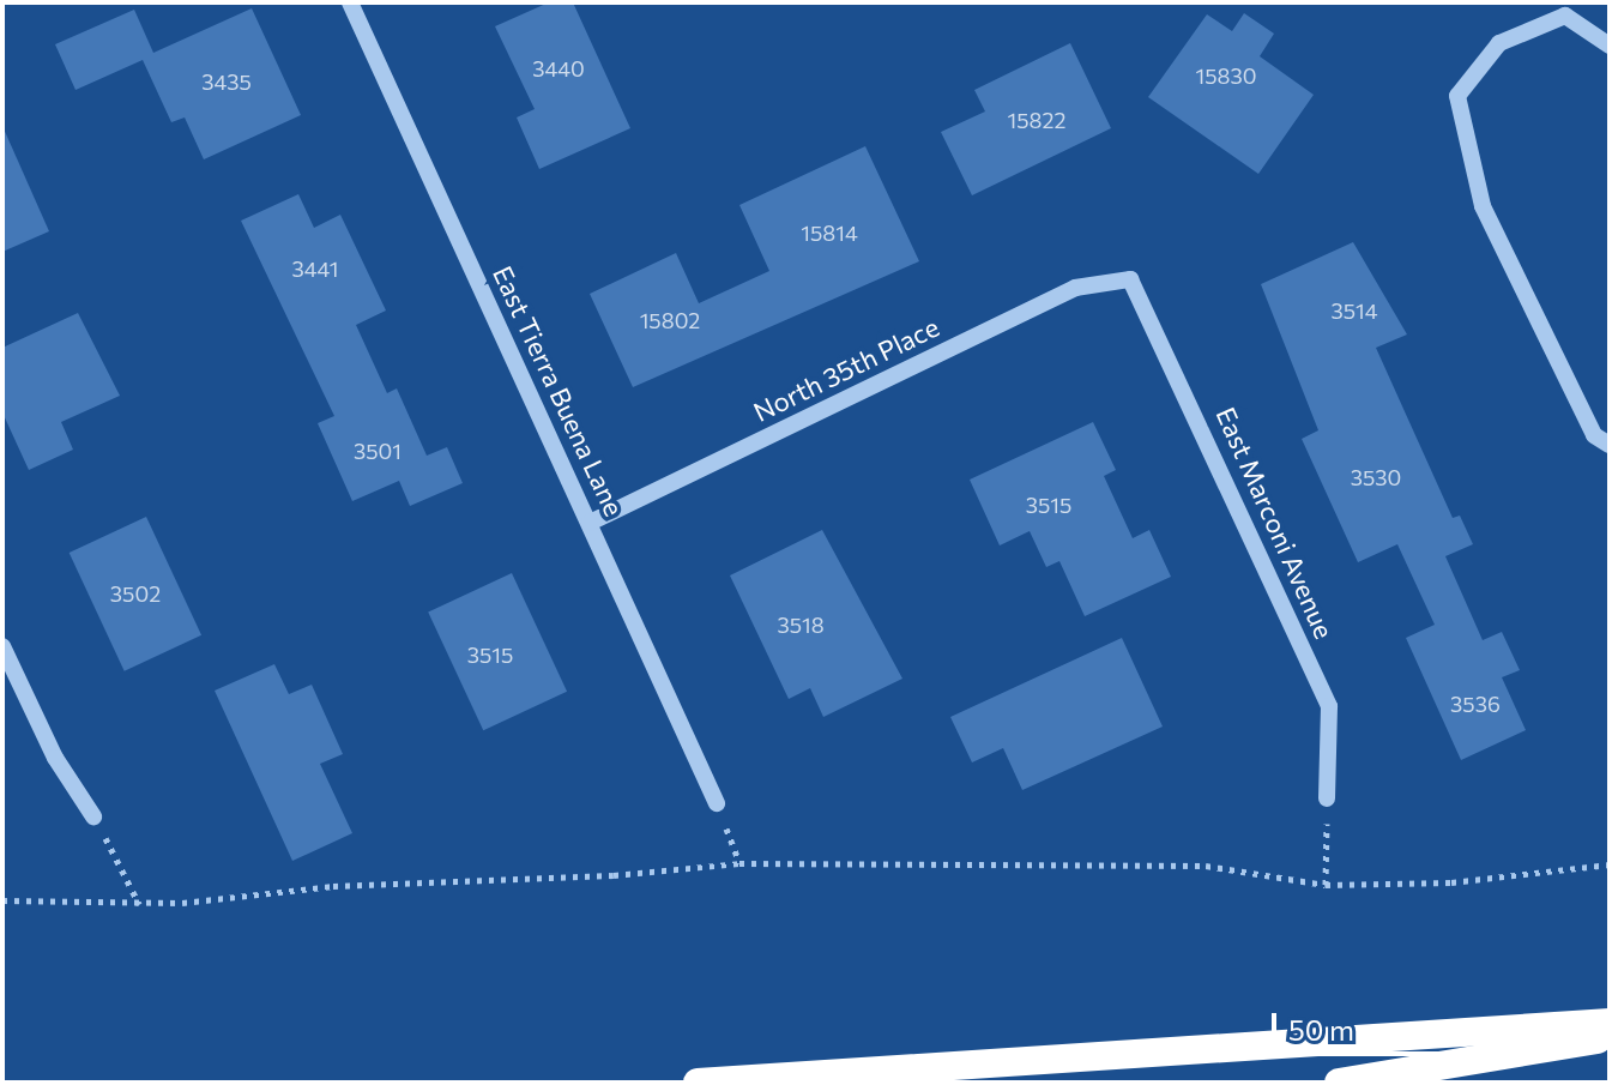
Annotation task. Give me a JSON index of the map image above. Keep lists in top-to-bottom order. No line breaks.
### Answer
{"streets":{"street":["North 35th Place","East Tierra Buena Lane","East Marconi Avenue"]},"crossings":[["North 35th Place","East Tierra Buena Lane"],["North 35th Place","East Marconi Avenue"]],"house_numbers":["3440","15830","3435","15822","15814","3441","3514","15802","3501","3530","3515","3502","3518","3515","3536"],"scale_bar":"50 m"}
